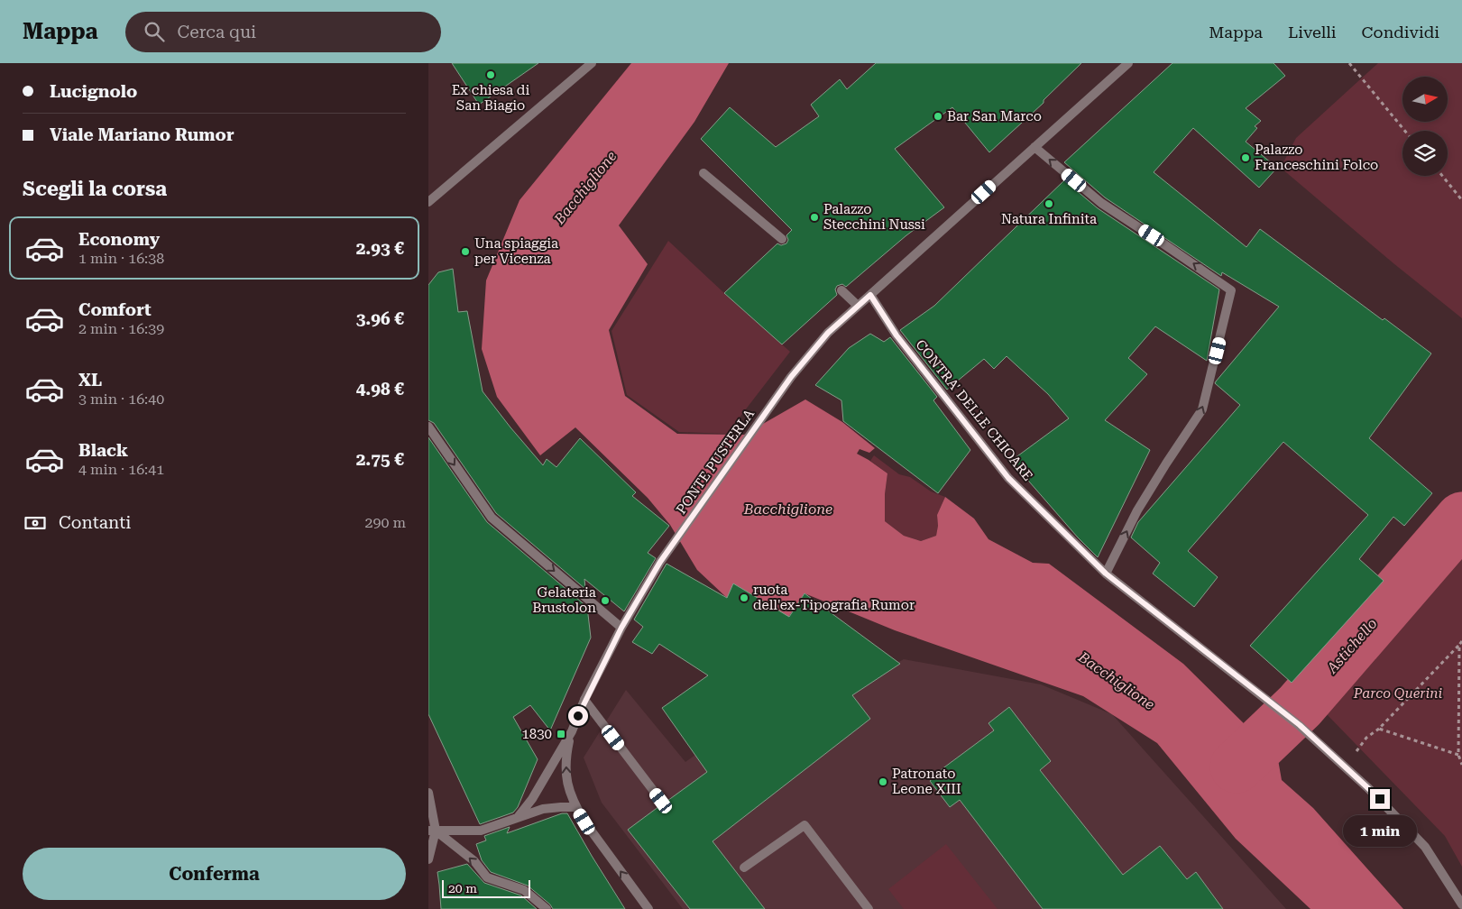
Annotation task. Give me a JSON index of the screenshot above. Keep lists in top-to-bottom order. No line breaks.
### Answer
{"streets":{"street":["CONTRA' DELLE CHIOARE","PONTE PUSTERLA"]},"crossings":[["CONTRA' DELLE CHIOARE","PONTE PUSTERLA"]],"water":["Bacchiglione","Astichello"],"parks":["Parco Querini"],"places":{"other":["Ex chiesa di San Biagio","Bar San Marco","Palazzo Franceschini Folco","Natura Infinita","Palazzo Stecchini Nussi","Una spiaggia per Vicenza","ruota dell'ex-Tipografia Rumor","Gelateria Brustolon","Patronato Leone XIII"],"transit":["1830"]},"scale_bar":"20 m","north":"right","page":{"header":"Mappa","search":"Cerca qui","nav":["Mappa","Livelli","Condividi"],"banner":["Lucignolo","Viale Mariano Rumor"],"heading":"Scegli la corsa","list":[{"name":"Economy","note":"1 min · 16:38","value":"2.93 €"},{"name":"Comfort","note":"2 min · 16:39","value":"3.96 €"},{"name":"XL","note":"3 min · 16:40","value":"4.98 €"},{"name":"Black","note":"4 min · 16:41","value":"2.75 €"}],"pay":["Contanti","290 m"],"bubble":"1 min","buttons":"Conferma","scale":"20 m"}}
